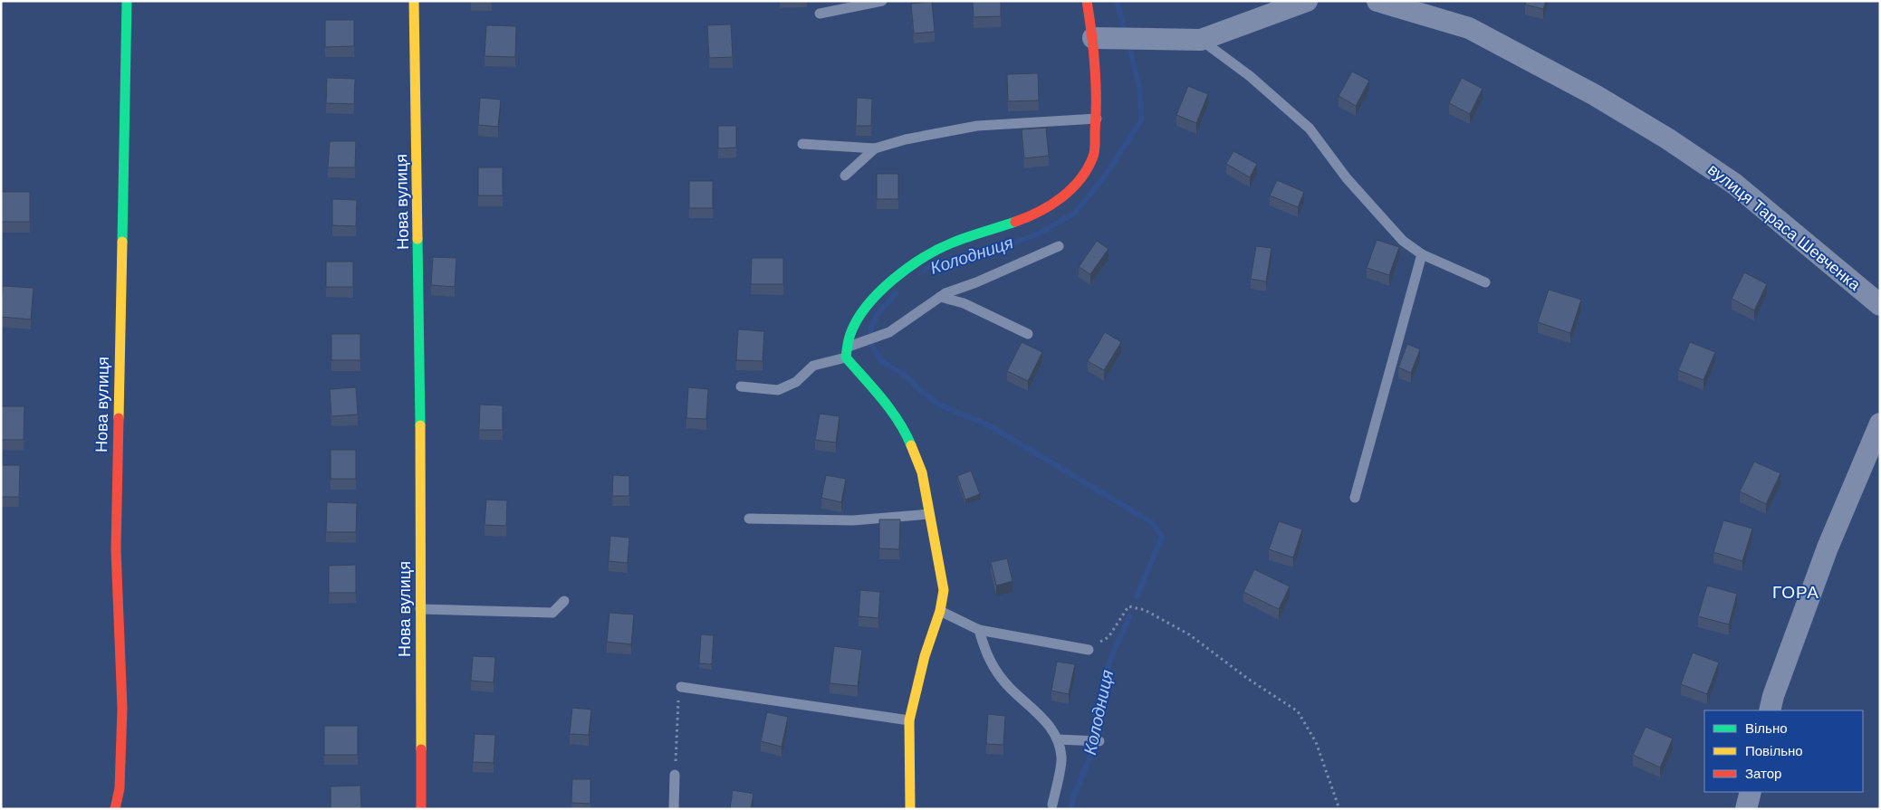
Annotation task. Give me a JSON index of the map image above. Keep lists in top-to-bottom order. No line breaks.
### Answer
{"streets":{"street":["Нова вулиця","вулиця Тараса Шевченка"]},"districts":["ГОРА"],"water":["Колодниця"],"legend":["Вільно","Повільно","Затор"]}
